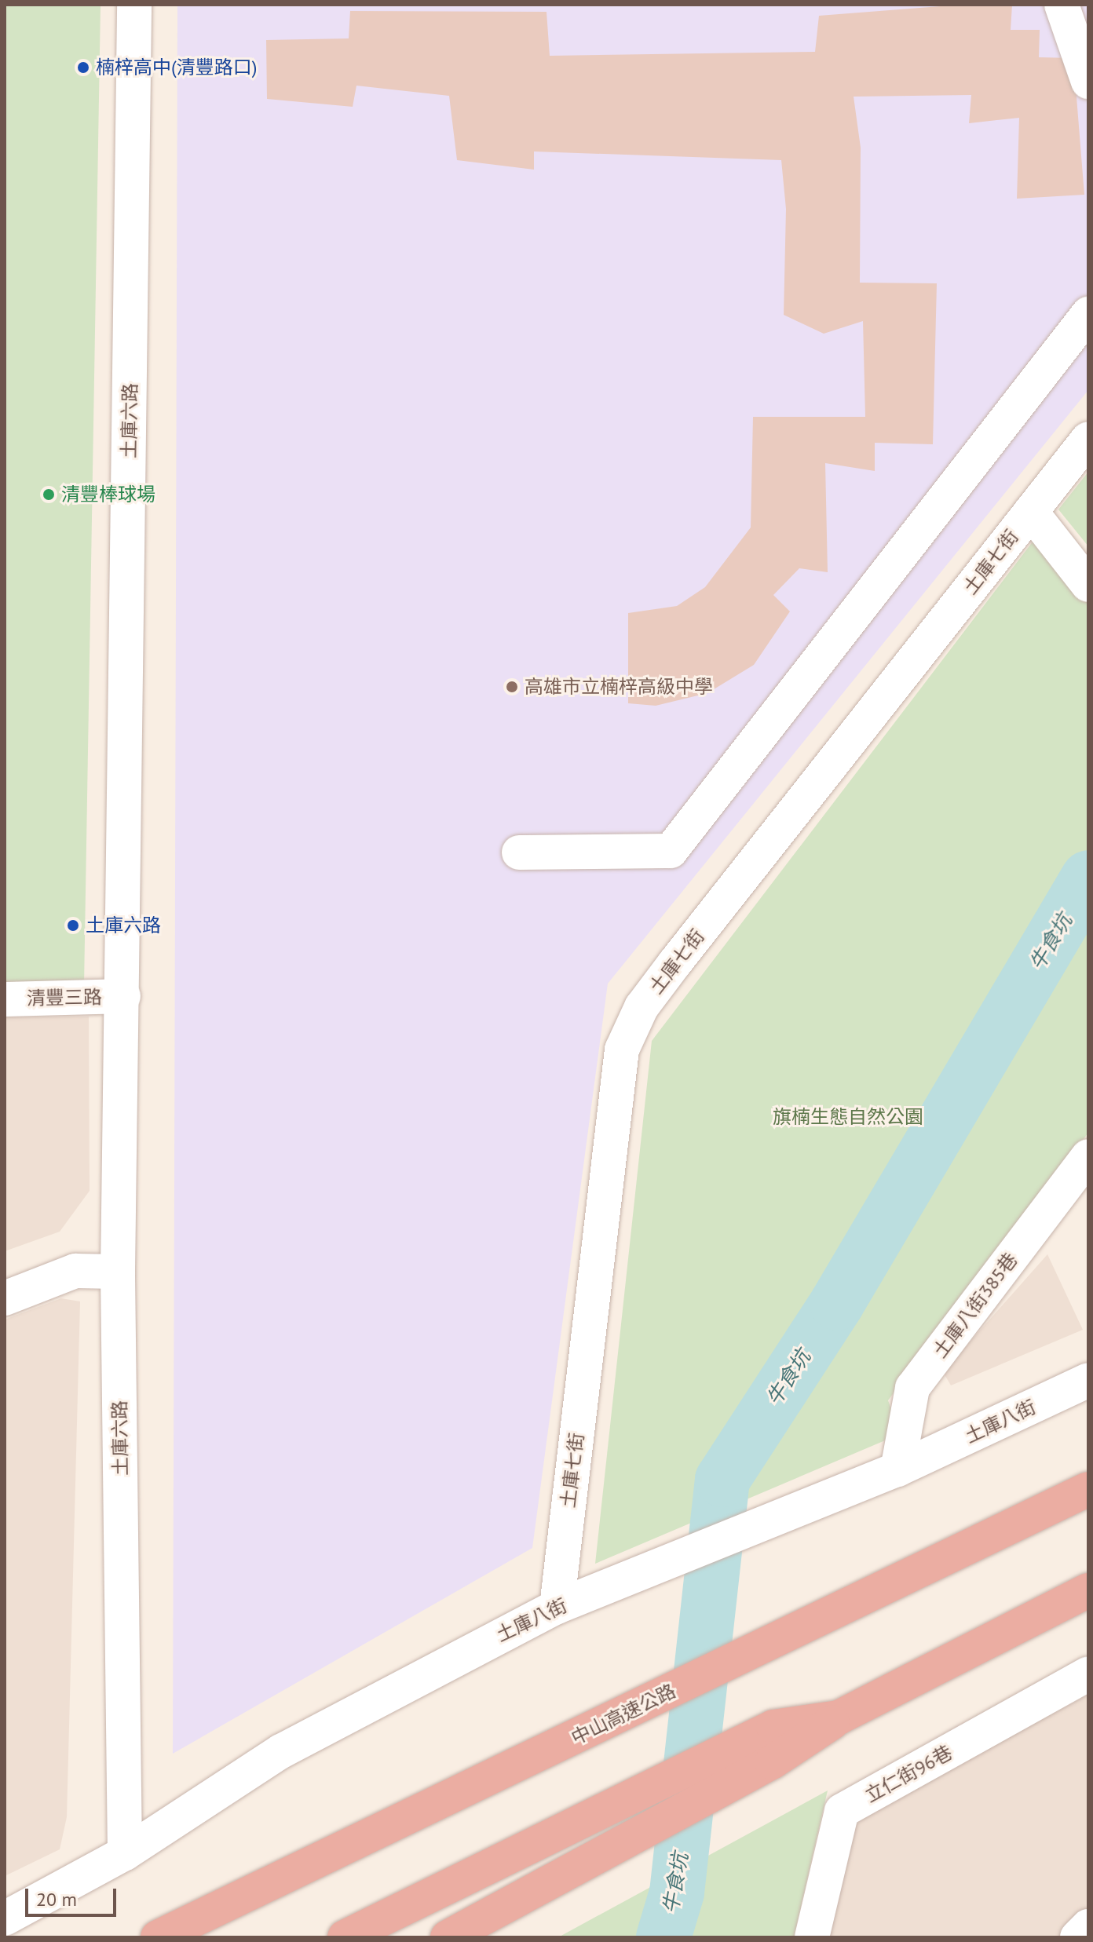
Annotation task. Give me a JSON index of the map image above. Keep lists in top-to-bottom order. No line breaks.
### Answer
{"streets":{"highway":["中山高速公路"],"street":["土庫六路","土庫七街","清豐三路","土庫八街385巷","土庫八街","立仁街96巷"]},"crossings":[["土庫六路","清豐三路"],["土庫六路","土庫八街"],["土庫七街","土庫八街"],["土庫八街385巷","土庫八街"]],"water":["牛食坑"],"parks":["旗楠生態自然公園"],"places":["楠梓高中(清豐路口)","清豐棒球場","高雄市立楠梓高級中學","土庫六路"],"scale_bar":"20 m"}
